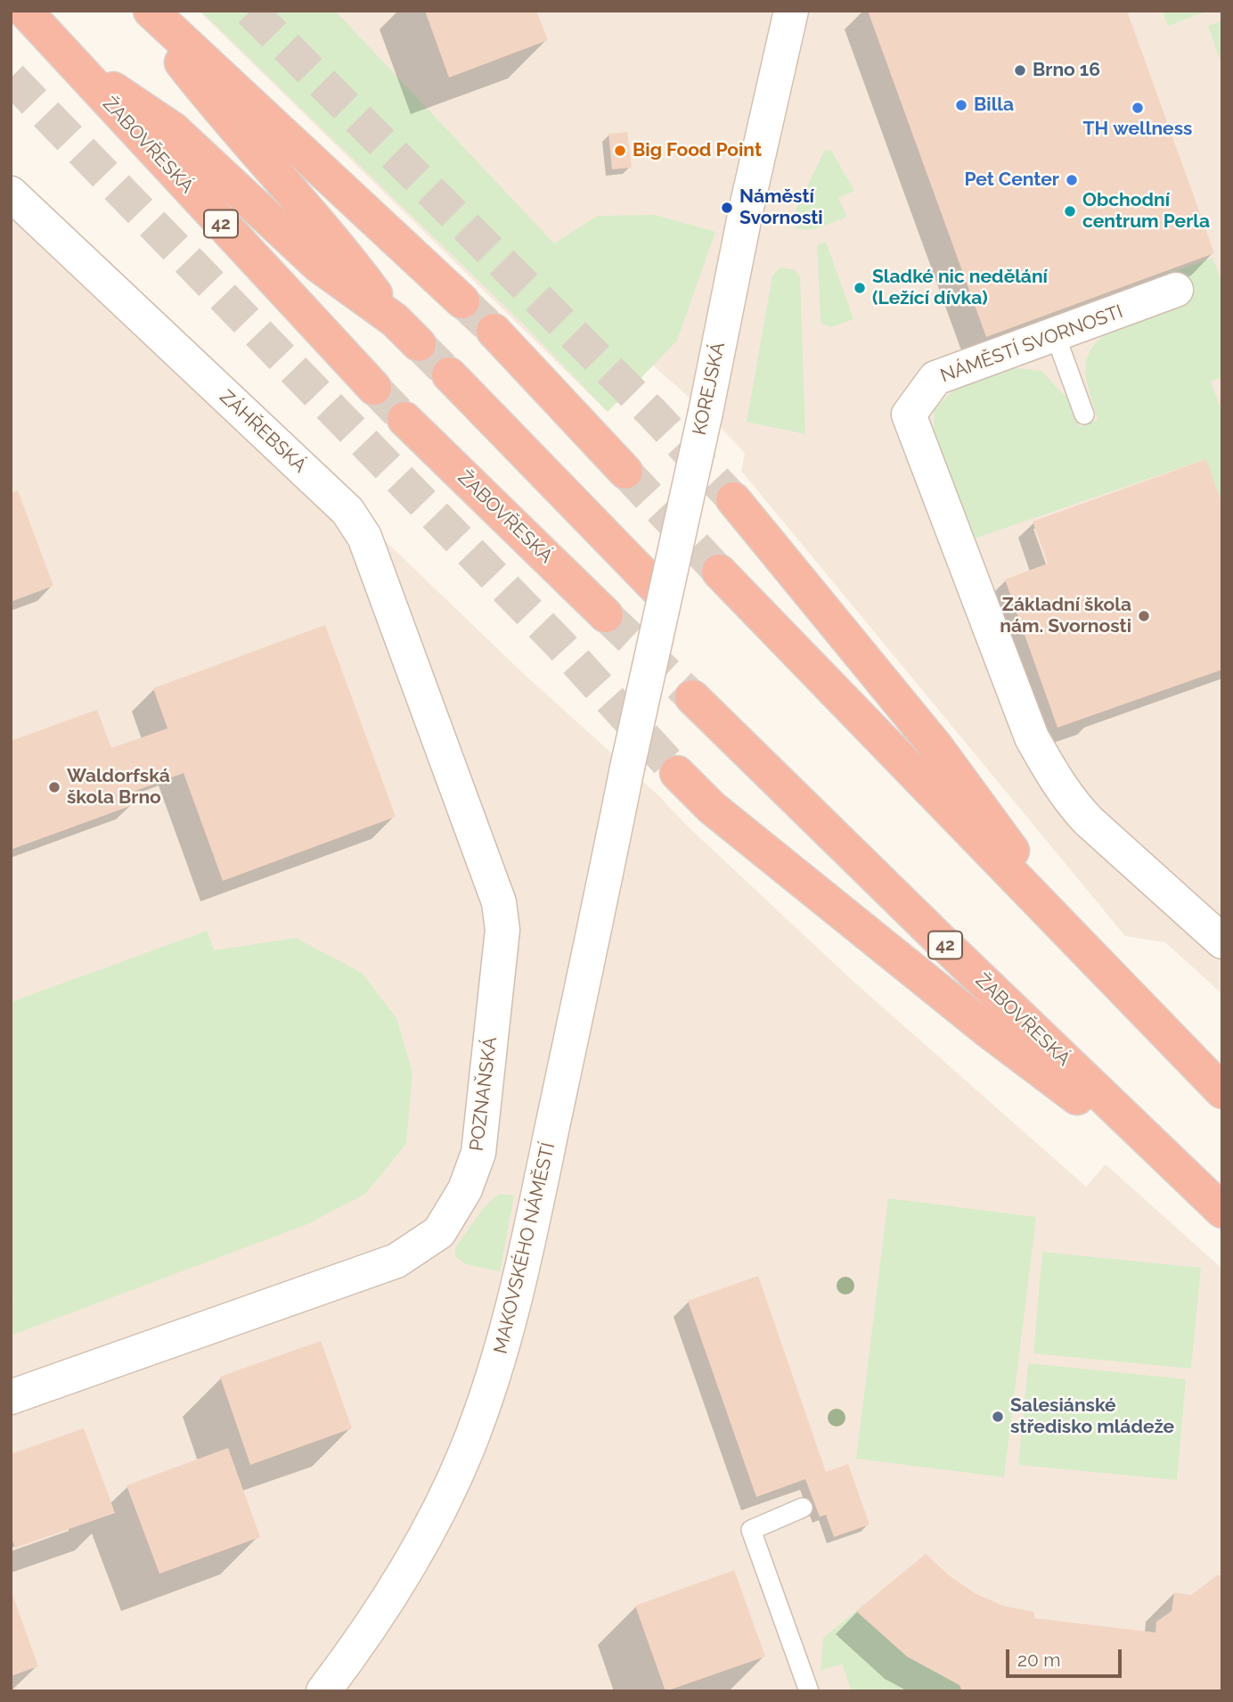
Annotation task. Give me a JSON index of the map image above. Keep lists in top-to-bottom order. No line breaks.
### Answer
{"streets":{"highway":["ŽABOVŘESKÁ","42"],"street":["NÁMĚSTÍ SVORNOSTI","KOREJSKÁ","ZÁHŘEBSKÁ","POZNAŇSKÁ","MAKOVSKÉHO NÁMĚSTÍ"]},"crossings":[["ŽABOVŘESKÁ","42"],["KOREJSKÁ","MAKOVSKÉHO NÁMĚSTÍ"],["ZÁHŘEBSKÁ","POZNAŇSKÁ"]],"places":["Brno 16","Billa","TH wellness","Big Food Point","Pet Center","Náměstí Svornosti","Obchodní centrum Perla","Sladké nic nedělání (Ležící dívka)","Základní škola nám. Svornosti","Waldorfská škola Brno","Salesiánské středisko mládeže"],"scale_bar":"20 m"}
